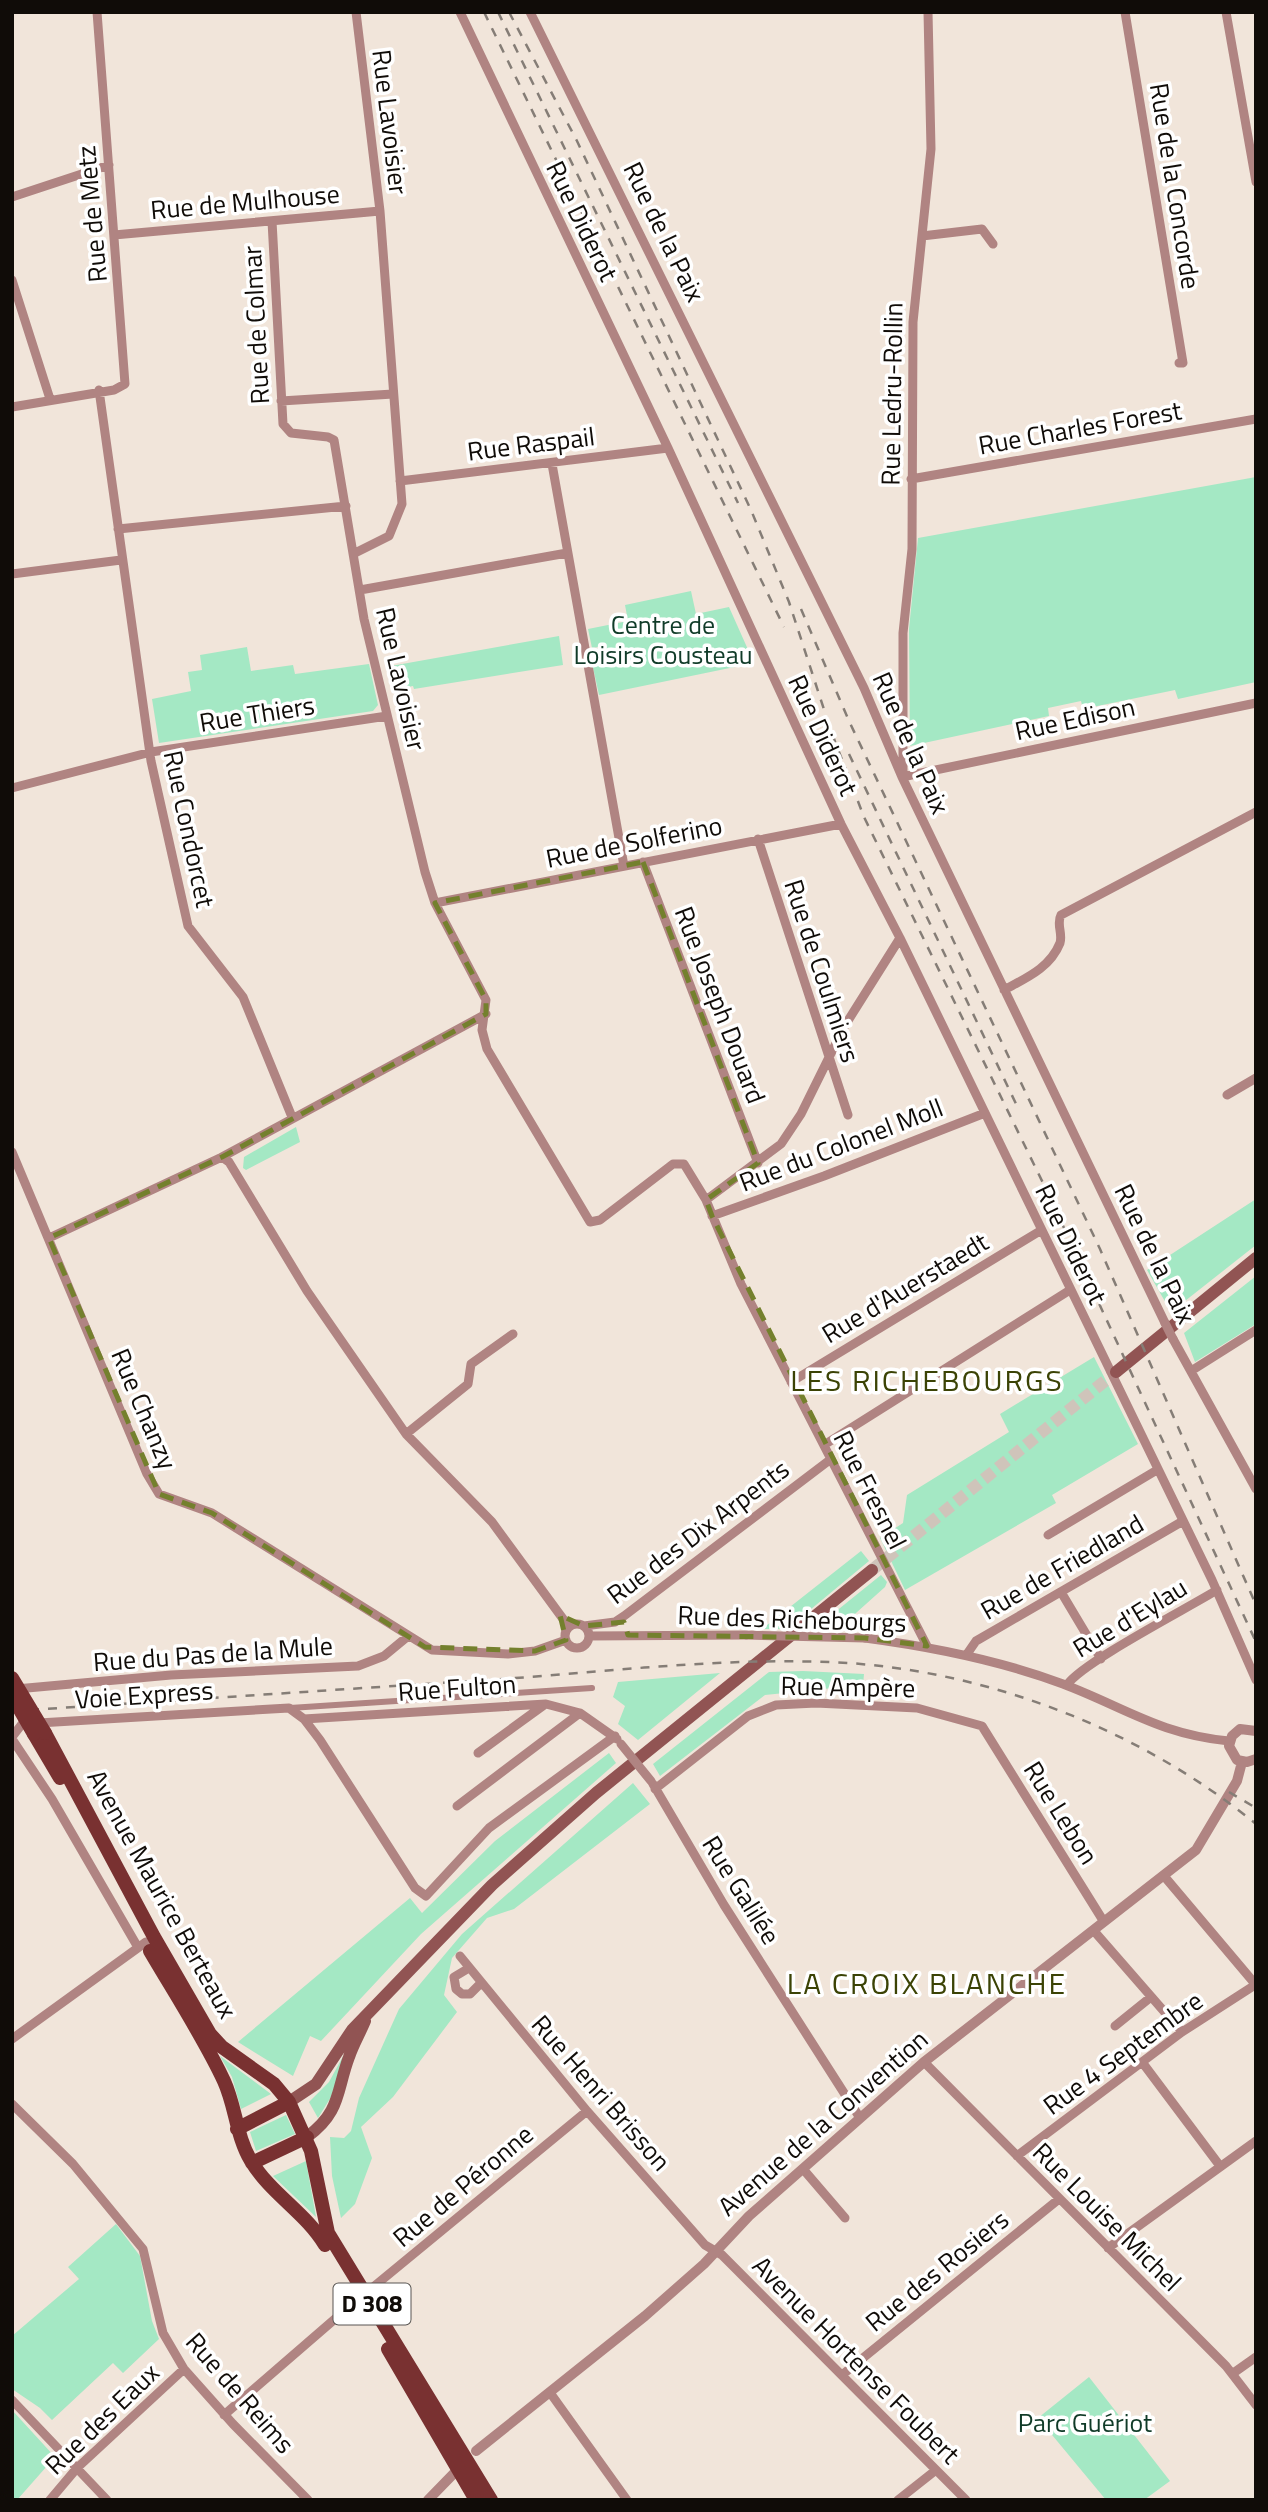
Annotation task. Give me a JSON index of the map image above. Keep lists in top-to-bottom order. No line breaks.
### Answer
{"streets":{"main road":["Avenue Maurice Berteaux","D 308"],"street":["Rue Lavoisier","Rue de la Concorde","Rue de Mulhouse","Rue de Metz","Rue Diderot","Rue de la Paix","Rue de Colmar","Rue Ledru-Rollin","Rue Charles Forest","Rue Raspail","Rue Thiers","Rue Edison","Rue Condorcet","Rue de Solferino","Rue de Coulmiers","Rue Joseph Douard","Rue du Colonel Moll","Rue d'Auerstaedt","Rue Chanzy","Rue Fresnel","Rue des Dix Arpents","Rue de Friedland","Rue d'Eylau","Rue des Richebourgs","Rue du Pas de la Mule","Rue Ampère","Rue Fulton","Voie Express","Rue Lebon","Rue Galilée","Rue 4 Septembre","Rue Henri Brisson","Avenue de la Convention","Rue de Péronne","Rue Louise Michel","Rue des Rosiers","Avenue Hortense Foubert","Rue de Reims","Rue des Eaux"]},"crossings":[["Rue Lavoisier","Rue de Mulhouse"],["Rue Lavoisier","Rue de Colmar"],["Rue Lavoisier","Rue Raspail"],["Rue Lavoisier","Rue Thiers"],["Rue Lavoisier","Rue de Solferino"],["Rue Lavoisier","Rue Fresnel"],["Rue de Mulhouse","Rue de Metz"],["Rue de Mulhouse","Rue de Colmar"],["Rue de Metz","Rue Condorcet"],["Rue Diderot","Rue Raspail"],["Rue Diderot","Rue de Solferino"],["Rue Diderot","Rue du Colonel Moll"],["Rue Diderot","Rue d'Auerstaedt"],["Rue Diderot","Rue de Friedland"],["Rue Diderot","Rue d'Eylau"],["Rue de la Paix","Rue Ledru-Rollin"],["Rue de la Paix","Rue Edison"],["Rue Ledru-Rollin","Rue Charles Forest"],["Rue Ledru-Rollin","Rue Edison"],["Rue Thiers","Rue Condorcet"],["Rue de Solferino","Rue de Coulmiers"],["Rue de Solferino","Rue Joseph Douard"],["Rue du Colonel Moll","Rue Fresnel"],["Rue d'Auerstaedt","Rue Fresnel"],["Rue Chanzy","Rue des Dix Arpents"],["Rue Chanzy","Rue des Richebourgs"],["Rue Chanzy","Rue du Pas de la Mule"],["Rue Fresnel","Rue des Dix Arpents"],["Rue Fresnel","Rue des Richebourgs"],["Rue des Dix Arpents","Rue des Richebourgs"],["Rue de Friedland","Rue des Richebourgs"],["Rue d'Eylau","Rue des Richebourgs"],["Rue Ampère","Rue Lebon"],["Rue Ampère","Rue Galilée"],["Rue Fulton","Rue Galilée"],["Voie Express","Avenue Maurice Berteaux"],["Rue Lebon","Avenue de la Convention"],["Rue Galilée","Avenue de la Convention"],["Avenue Maurice Berteaux","Avenue de la Convention"],["Avenue Maurice Berteaux","Rue de Péronne"],["Avenue Maurice Berteaux","D 308"],["Rue 4 Septembre","Rue Louise Michel"],["Rue Henri Brisson","Avenue de la Convention"],["Rue Henri Brisson","Rue de Péronne"],["Rue Henri Brisson","Avenue Hortense Foubert"],["Avenue de la Convention","Rue Louise Michel"],["Avenue de la Convention","Avenue Hortense Foubert"],["Rue de Péronne","Rue de Reims"],["Rue Louise Michel","Rue des Rosiers"],["Rue des Rosiers","Avenue Hortense Foubert"],["Rue de Reims","Rue des Eaux"]],"districts":["LES RICHEBOURGS","LA CROIX BLANCHE"],"parks":["Centre de Loisirs Cousteau","Parc Guériot"]}
